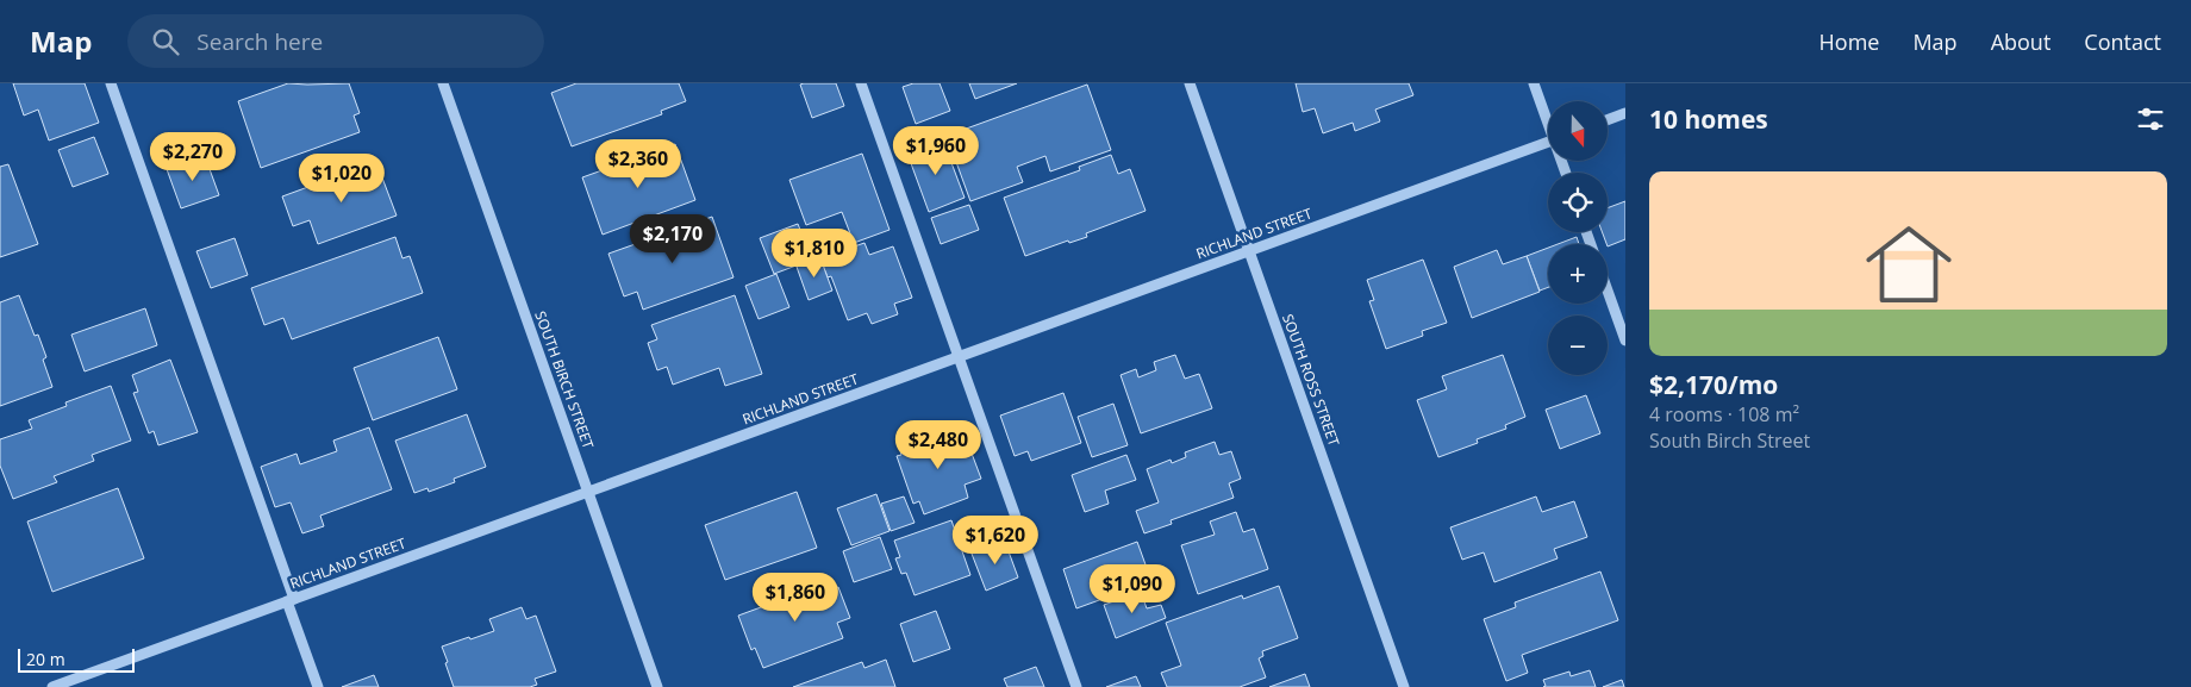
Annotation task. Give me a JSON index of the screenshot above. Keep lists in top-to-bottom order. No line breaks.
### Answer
{"streets":{"street":["RICHLAND STREET","SOUTH BIRCH STREET","SOUTH ROSS STREET"]},"crossings":[["RICHLAND STREET","SOUTH BIRCH STREET"],["RICHLAND STREET","SOUTH ROSS STREET"]],"scale_bar":"20 m","north":"bottom","page":{"header":"Map","search":"Search here","nav":["Home","Map","About","Contact"],"heading":"10 homes","map_buttons":["+","−"],"price":["$1,960","$2,270","$2,360","$1,020","$2,170","$1,810","$2,480","$1,620","$1,090","$1,860"],"list":[{"name":"$2,170/mo","note":"4 rooms · 108 m² · South Birch Street"}],"scale":"20 m"}}
